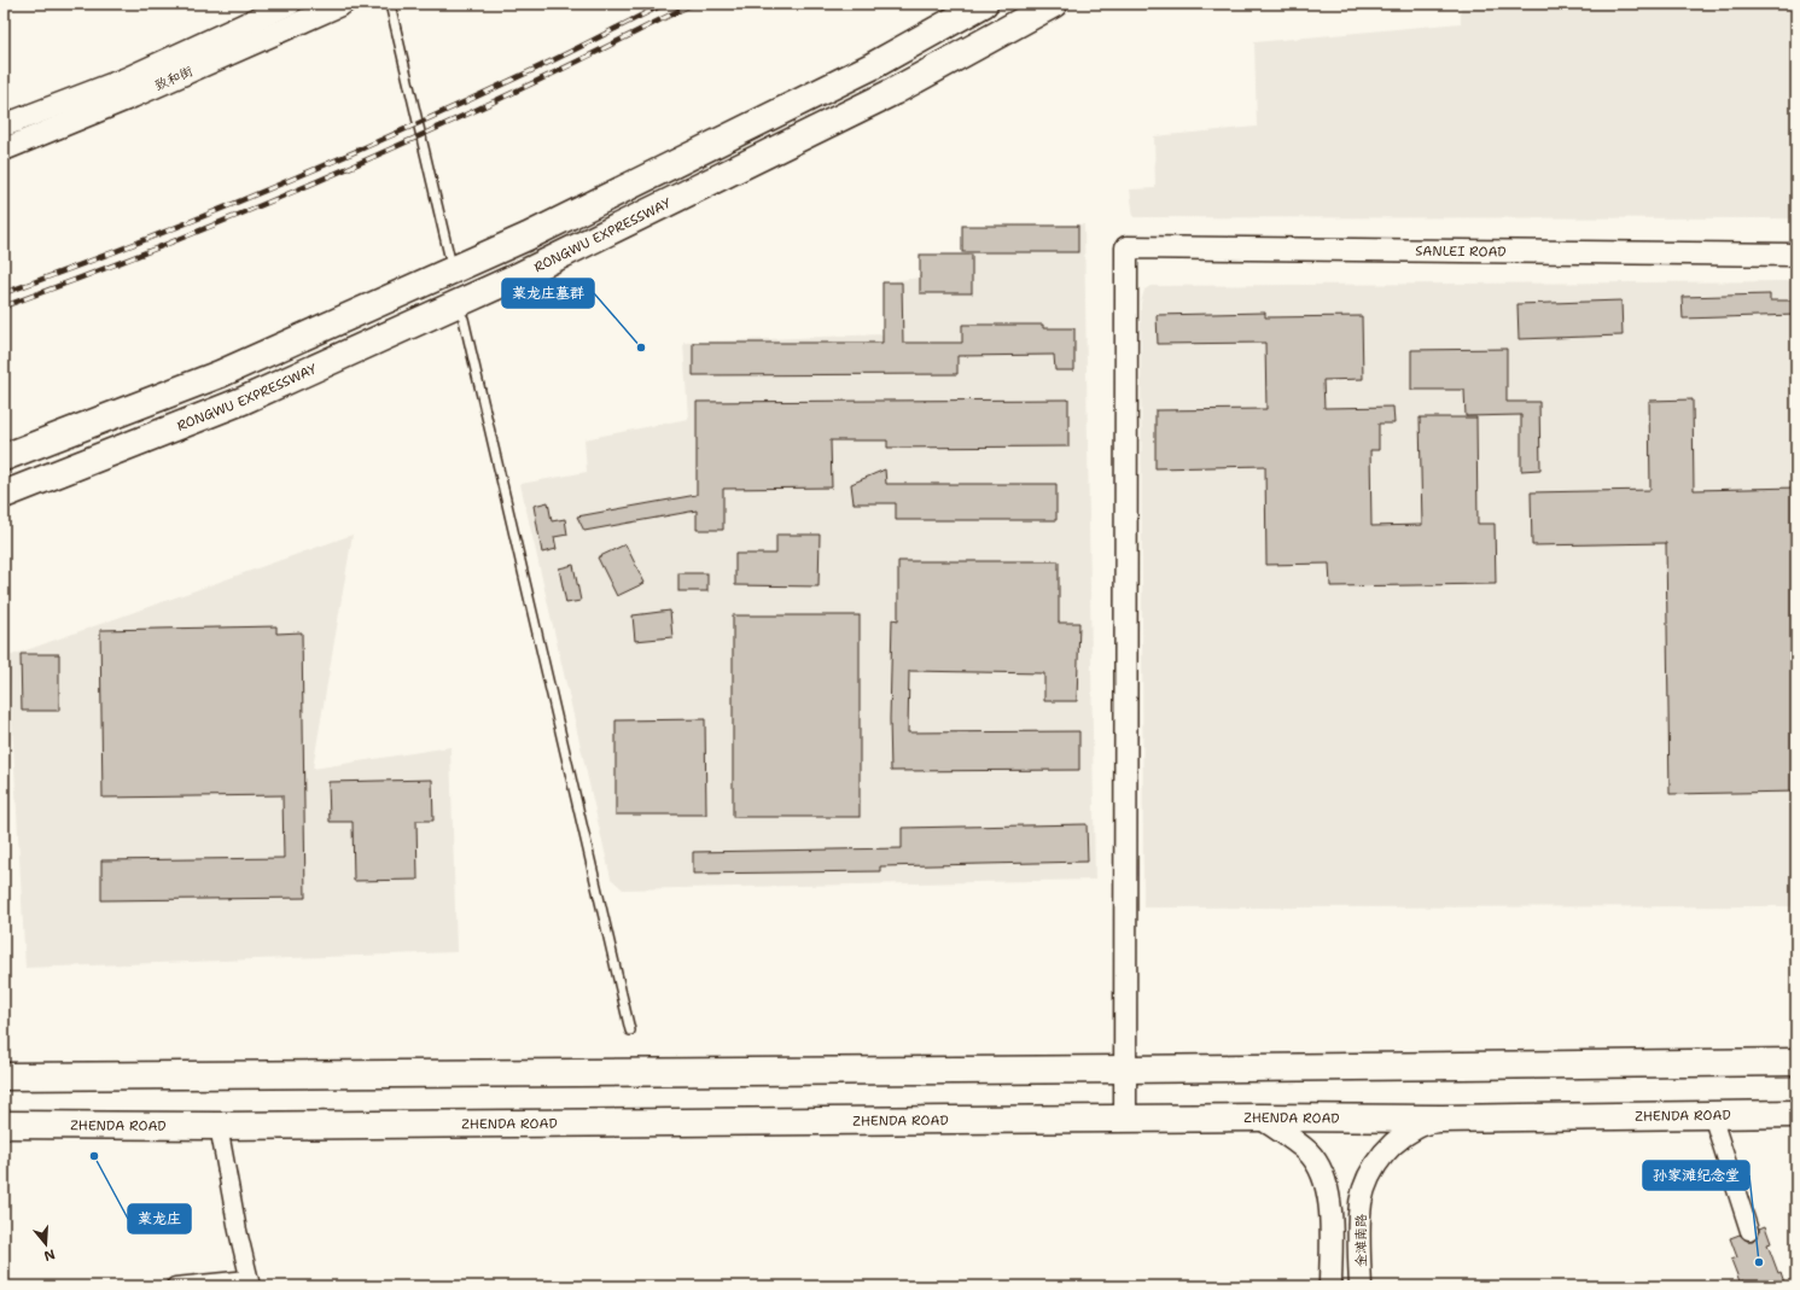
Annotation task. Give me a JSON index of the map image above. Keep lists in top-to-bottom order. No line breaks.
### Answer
{"streets":{"highway":["RONGWU EXPRESSWAY","ZHENDA ROAD"],"street":["致和街","SANLEI ROAD","金滩南路"]},"crossings":[["ZHENDA ROAD","金滩南路"]],"places":["莱龙庄墓群","莱龙庄","孙家滩纪念堂"],"north":"bottom"}
